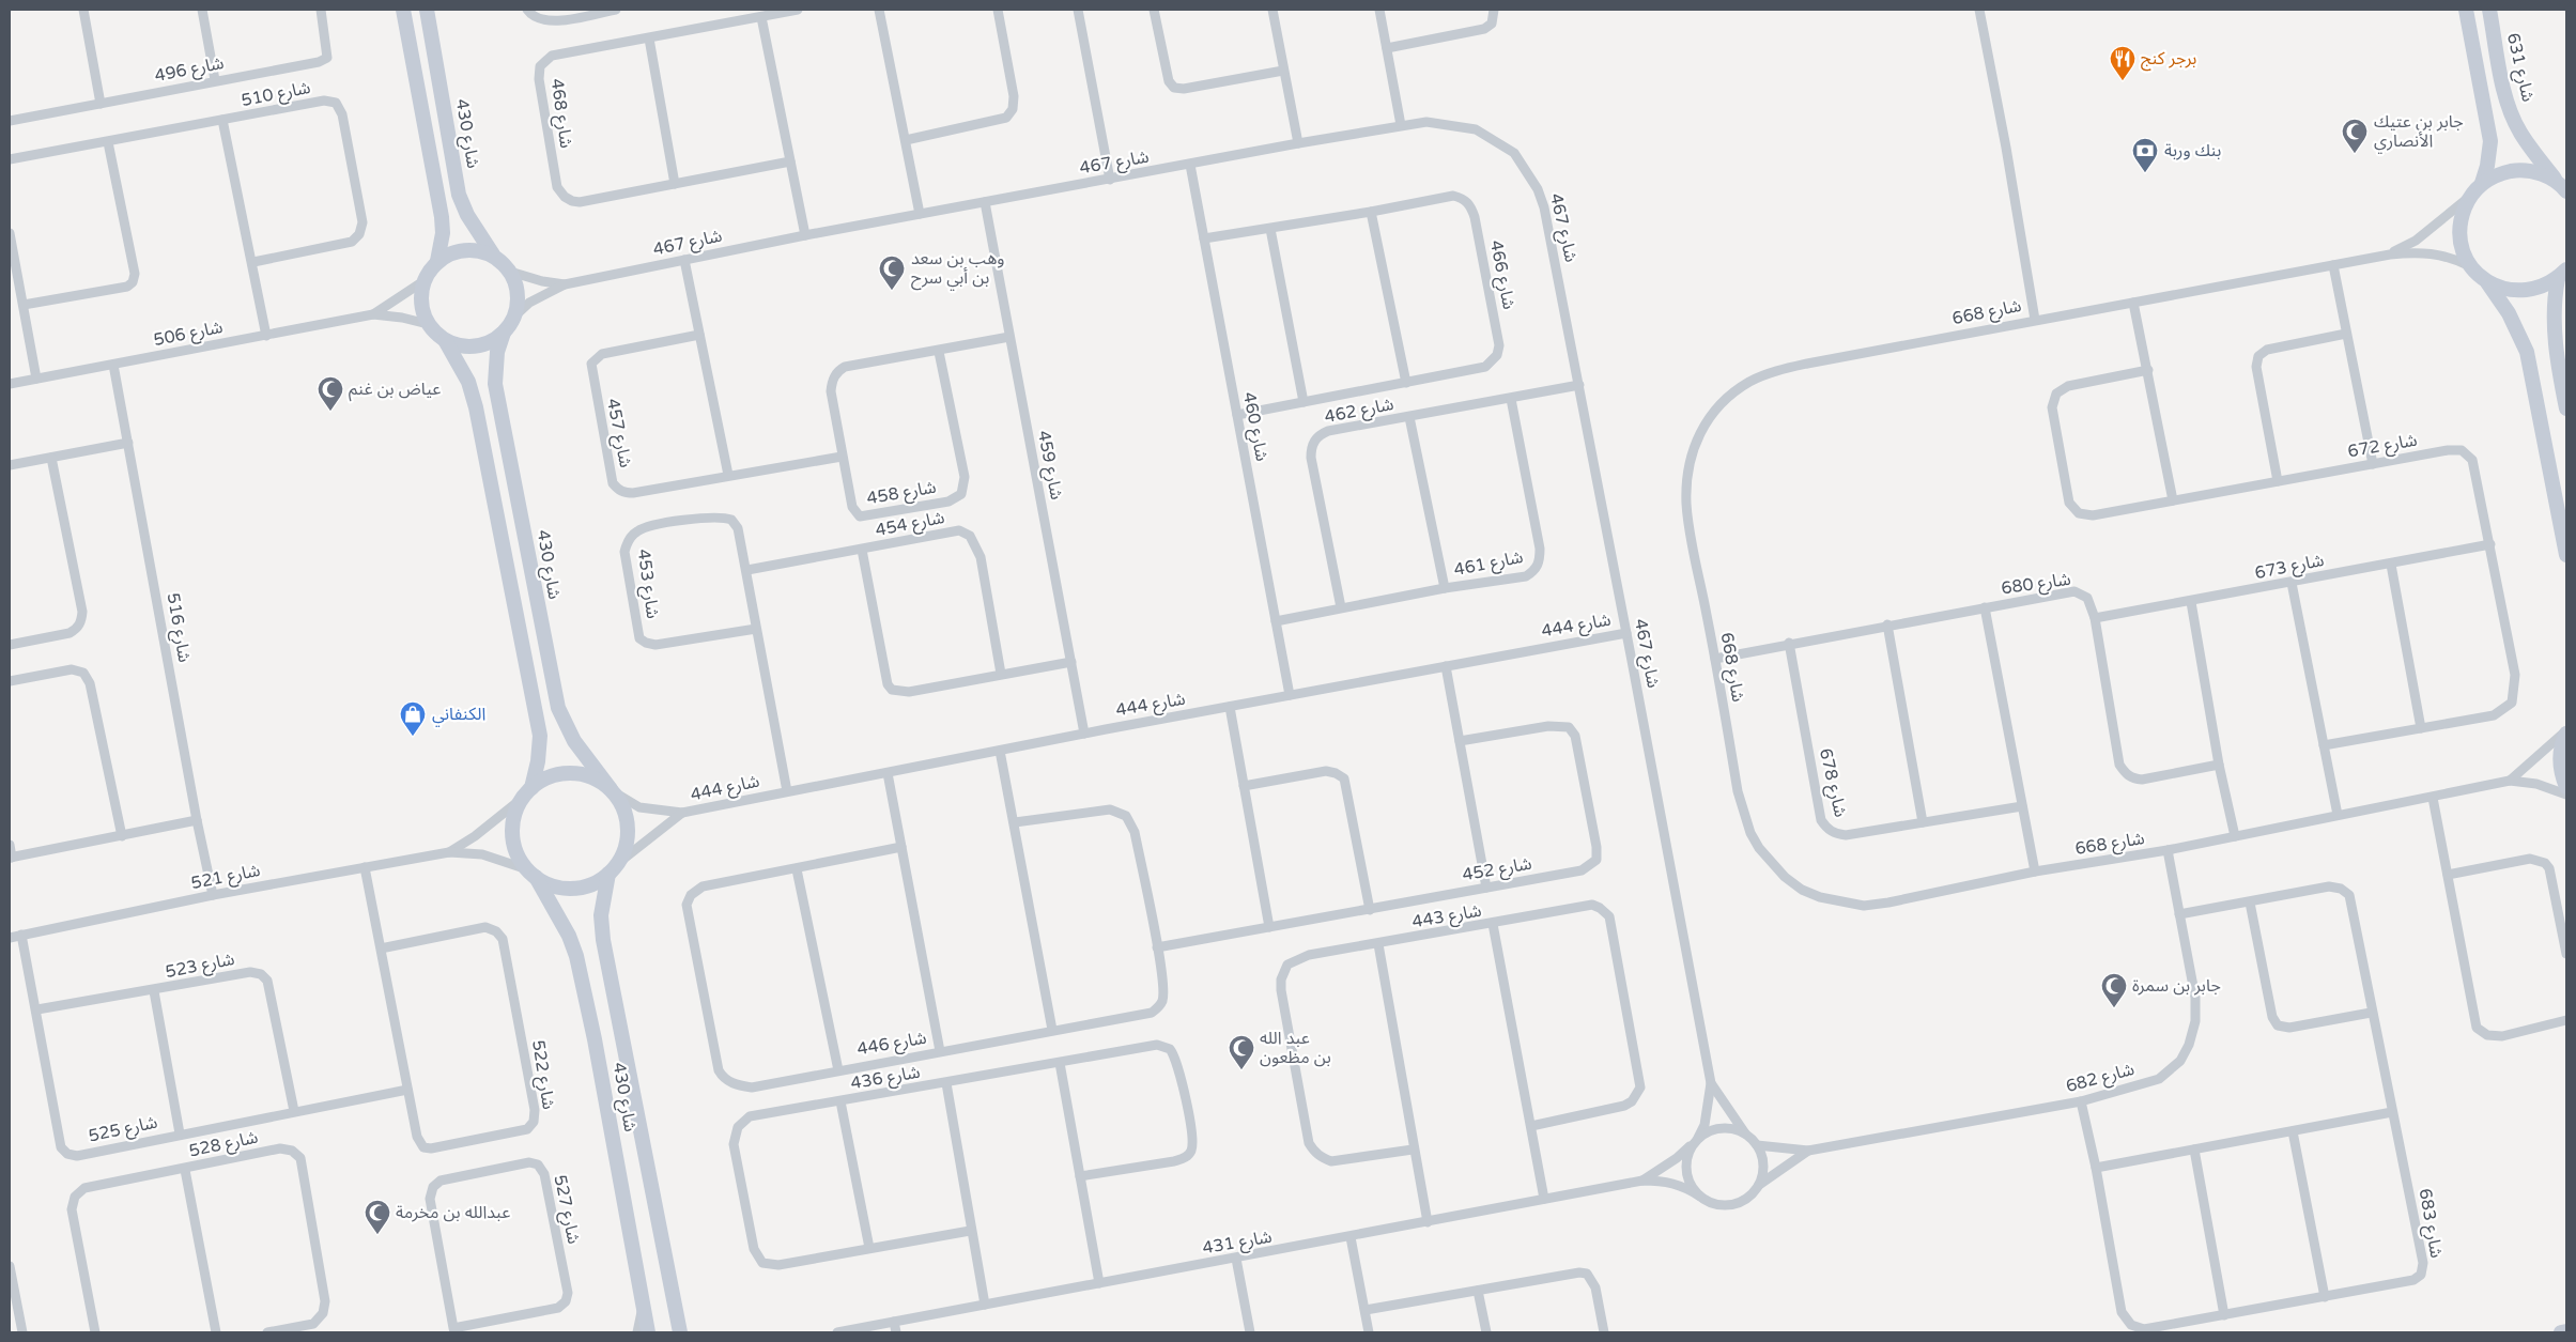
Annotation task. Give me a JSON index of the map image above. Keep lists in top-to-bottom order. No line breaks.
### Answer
{"streets":{"street":["شارع 631","شارع 496","شارع 510","شارع 468","شارع 430","شارع 467","شارع 466","شارع 668","شارع 506","شارع 462","شارع 460","شارع 457","شارع 672","شارع 459","شارع 458","شارع 454","شارع 461","شارع 673","شارع 453","شارع 680","شارع 444","شارع 516","شارع 678","شارع 452","شارع 521","شارع 443","شارع 523","شارع 446","شارع 522","شارع 436","شارع 682","شارع 525","شارع 528","شارع 527","شارع 683","شارع 431"]},"crossings":[["شارع 430","شارع 467"],["شارع 430","شارع 506"],["شارع 430","شارع 444"],["شارع 430","شارع 521"],["شارع 467","شارع 506"],["شارع 467","شارع 462"],["شارع 467","شارع 460"],["شارع 467","شارع 459"],["شارع 467","شارع 444"],["شارع 467","شارع 682"],["شارع 467","شارع 431"],["شارع 466","شارع 460"],["شارع 668","شارع 680"],["شارع 668","شارع 682"],["شارع 506","شارع 516"],["شارع 462","شارع 461"],["شارع 460","شارع 461"],["شارع 460","شارع 444"],["شارع 457","شارع 458"],["شارع 672","شارع 673"],["شارع 459","شارع 458"],["شارع 459","شارع 444"],["شارع 454","شارع 453"],["شارع 673","شارع 680"],["شارع 453","شارع 444"],["شارع 680","شارع 678"],["شارع 444","شارع 521"],["شارع 516","شارع 521"],["شارع 452","شارع 446"],["شارع 521","شارع 522"],["شارع 521","شارع 525"],["شارع 523","شارع 525"],["شارع 522","شارع 525"],["شارع 682","شارع 683"],["شارع 682","شارع 431"]],"places":{"restaurant":["برجر كنج"],"mosque":["جابر بن عتيك الأنصاري","وهب بن سعد بن أبي سرح","عياض بن غنم","جابر بن سمرة","عبد الله بن مظعون","عبدالله بن مخرمة"],"bank":["بنك وربة"],"shop":["الكنفاني"]}}
